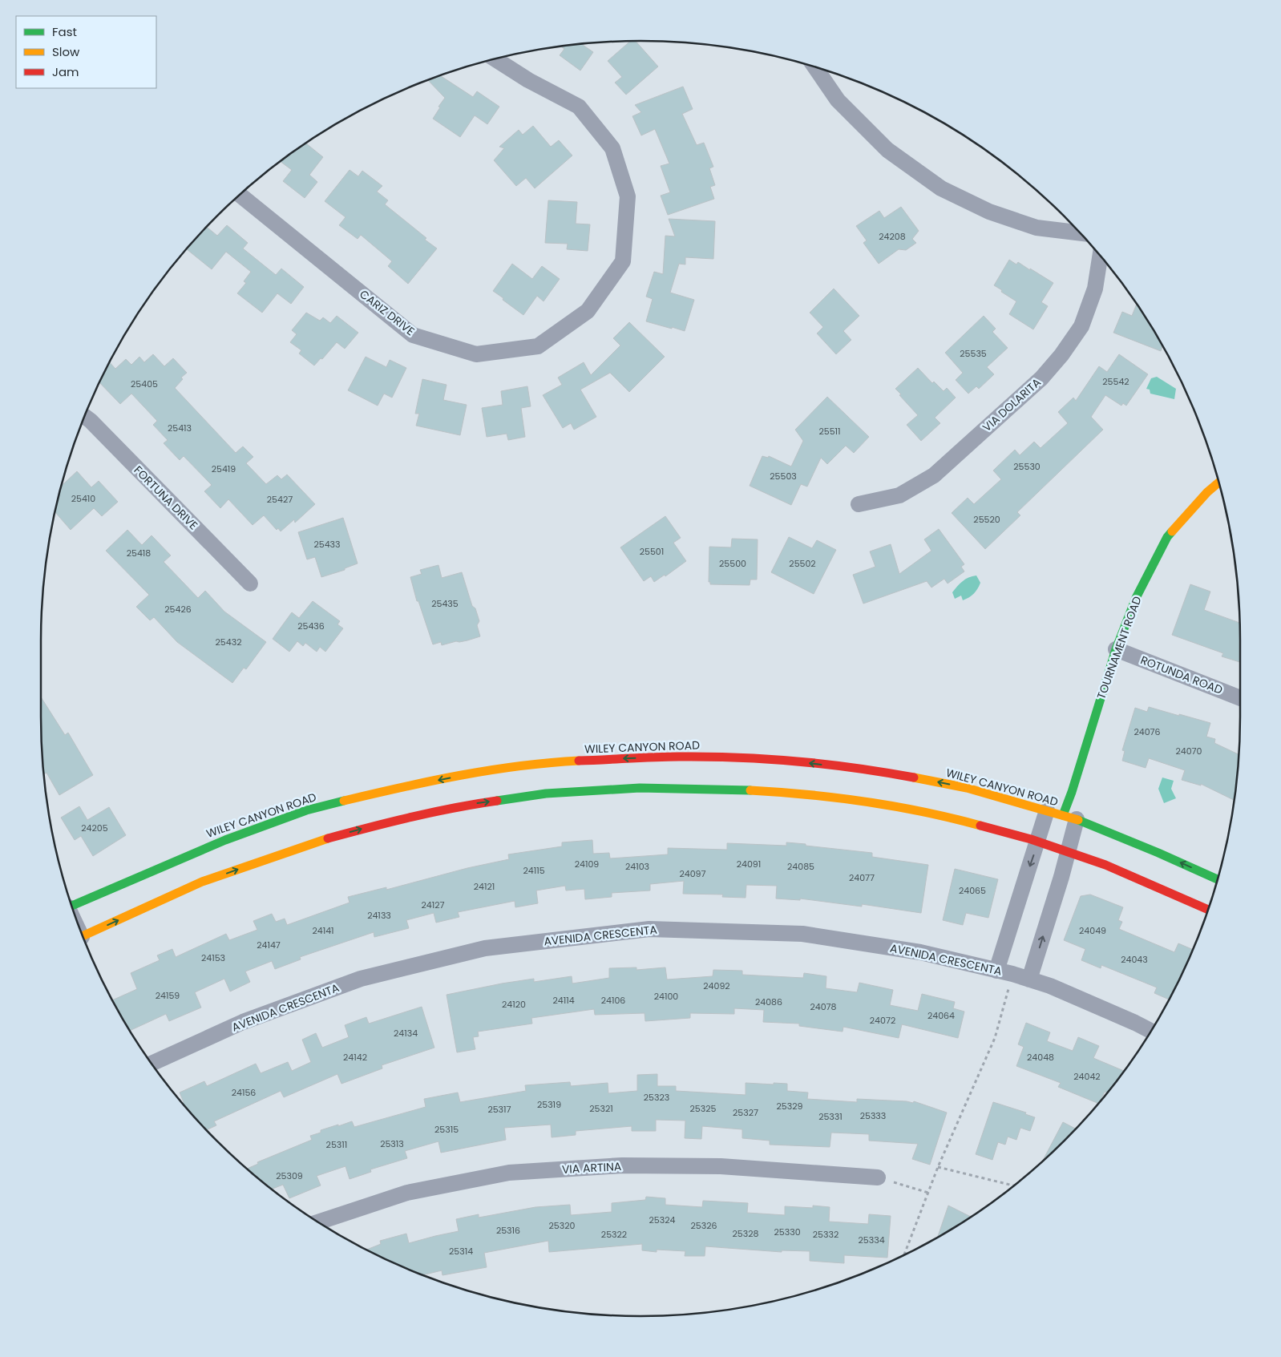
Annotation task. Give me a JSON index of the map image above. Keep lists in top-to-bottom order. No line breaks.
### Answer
{"streets":{"main road":["TOURNAMENT ROAD","WILEY CANYON ROAD"],"street":["CARIZ DRIVE","VIA DOLARITA","FORTUNA DRIVE","ROTUNDA ROAD","AVENIDA CRESCENTA","VIA ARTINA"]},"crossings":[["TOURNAMENT ROAD","ROTUNDA ROAD"],["TOURNAMENT ROAD","WILEY CANYON ROAD"],["TOURNAMENT ROAD","AVENIDA CRESCENTA"]],"house_numbers":["24208","25535","25542","25405","25413","25511","25530","25419","25503","25410","25427","25520","25433","25501","25418","25500","25502","25435","25426","25436","25432","24076","24070","24205","24109","24091","24103","24085","24115","24097","24077","24121","24065","24127","24133","24141","24049","24147","24153","24043","24092","24159","24100","24114","24106","24086","24120","24078","24064","24072","24134","24142","24048","24042","24156","25323","25319","25329","25321","25325","25317","25327","25333","25331","25315","25313","25311","25309","25324","25320","25326","25316","25330","25328","25322","25332","25334","25314"],"legend":["Fast","Slow","Jam"]}
